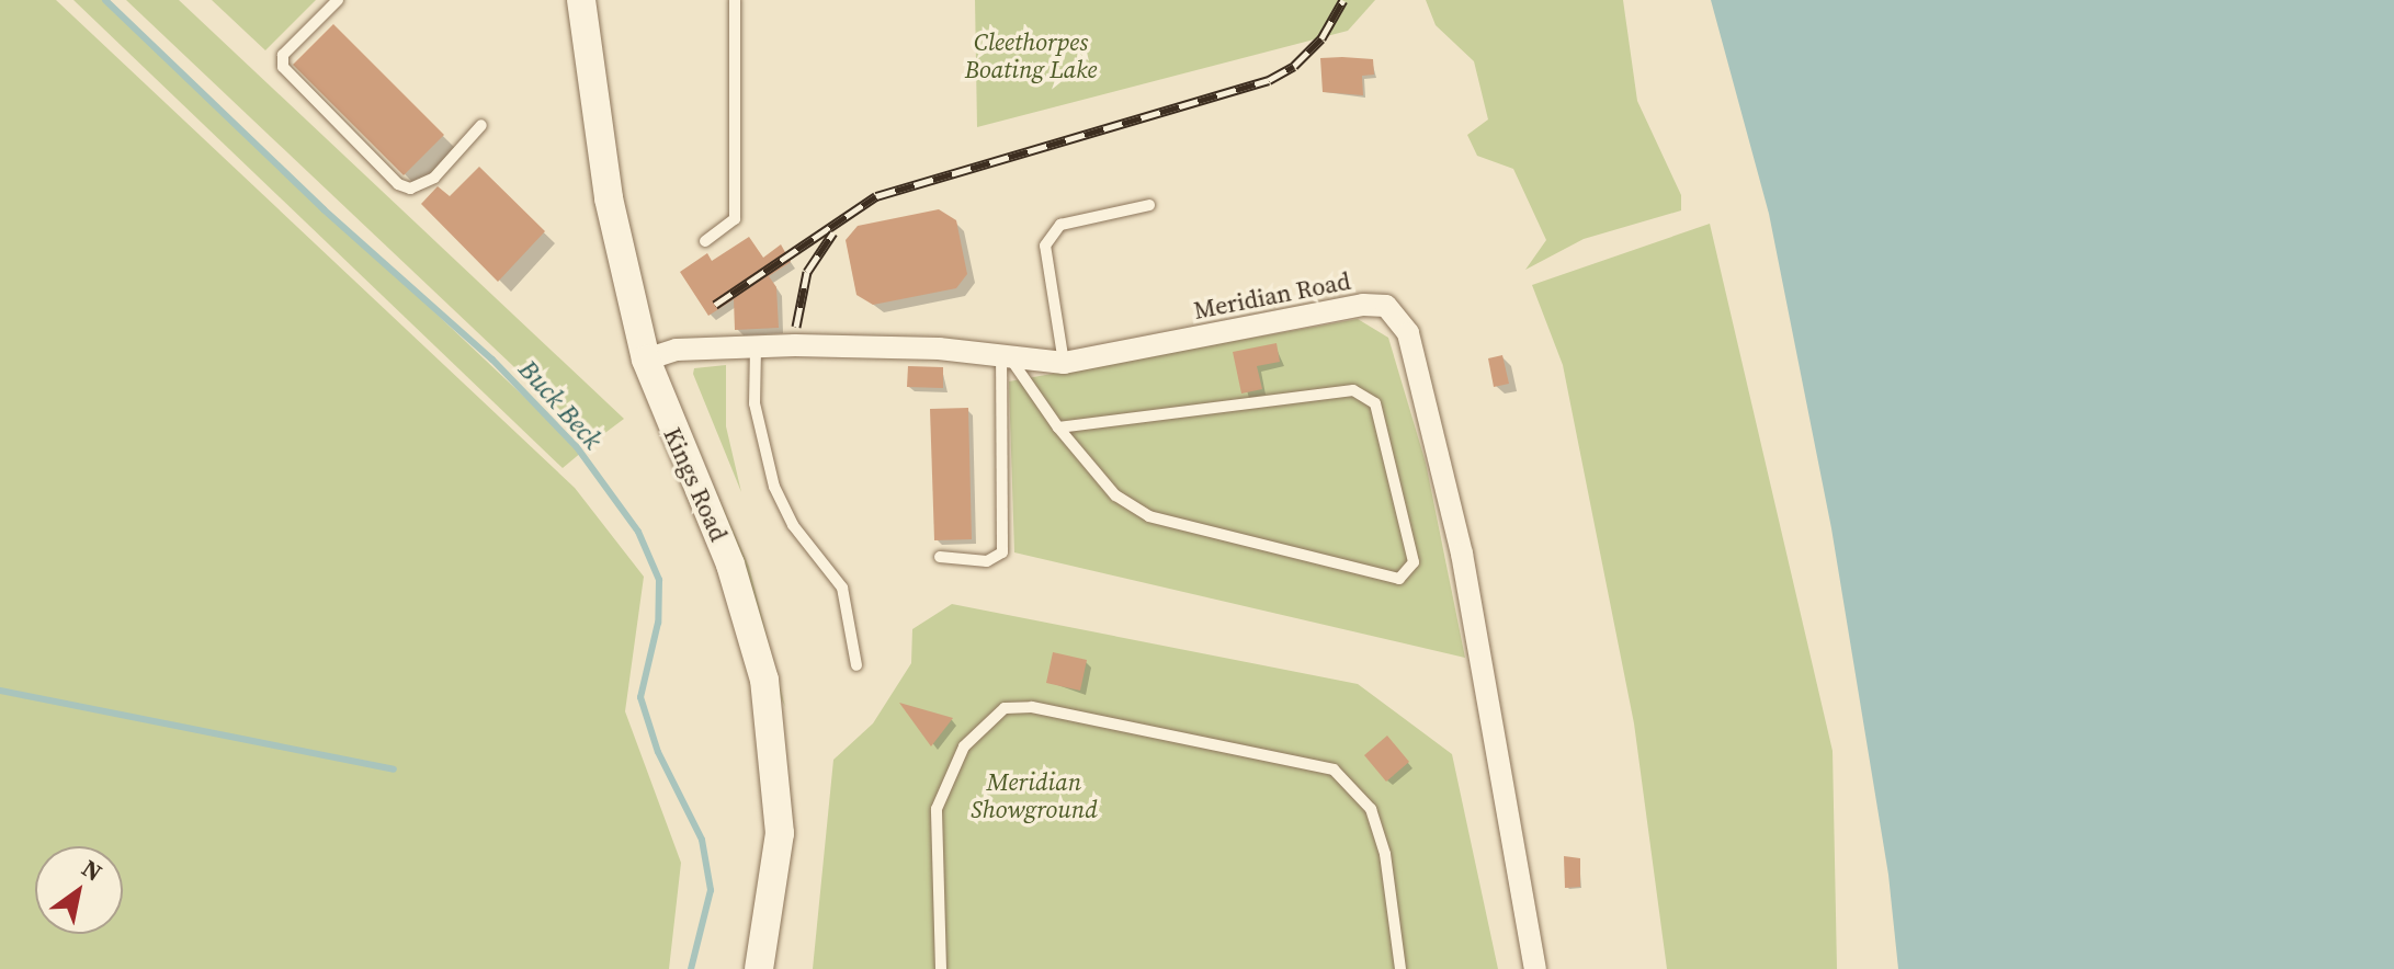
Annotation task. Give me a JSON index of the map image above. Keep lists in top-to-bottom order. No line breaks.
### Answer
{"streets":{"street":["Meridian Road","Kings Road"]},"crossings":[["Meridian Road","Kings Road"]],"water":["Buck Beck"],"parks":["Cleethorpes Boating Lake","Meridian Showground"],"north":"top right"}
